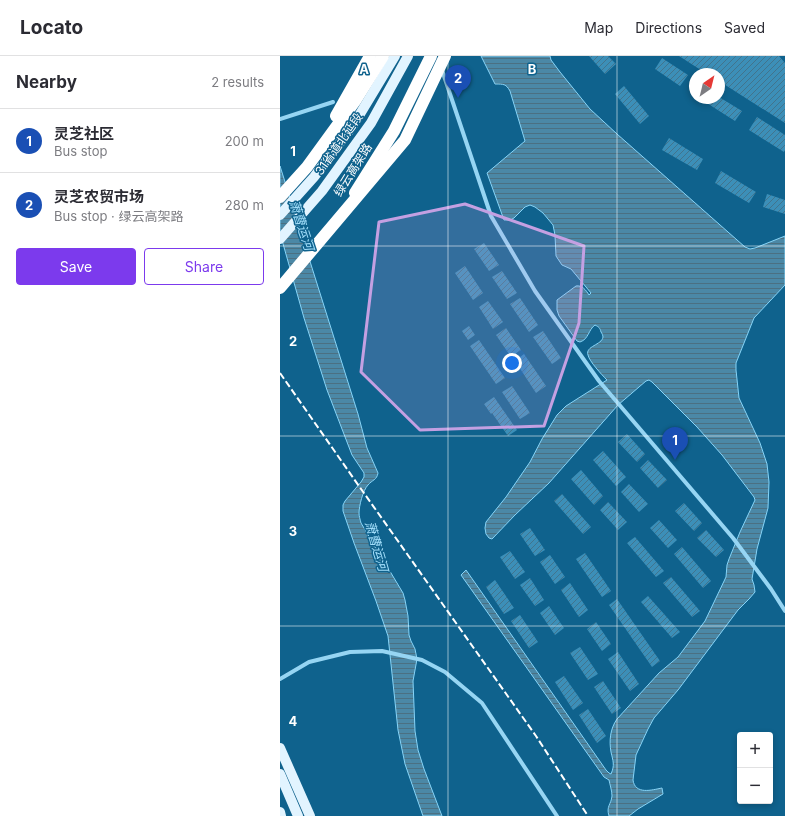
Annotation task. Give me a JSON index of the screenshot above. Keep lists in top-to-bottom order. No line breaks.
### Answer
{"streets":{"highway":["绿云高架路"],"main road":["31省道北延段"]},"water":["萧曹运河"],"north":"top right","page":{"header":"Locato","nav":["Map","Directions","Saved"],"heading":["Nearby","2 results"],"pins":["2","1"],"list":[{"mark":"1","name":"灵芝社区","note":"Bus stop","value":"200 m"},{"mark":"2","name":"灵芝农贸市场","note":"Bus stop · 绿云高架路","value":"280 m"}],"buttons":["Save","Share"],"map_buttons":["+","−"]},"grid":{"columns":["A","B"],"rows":["1","2","3","4"]}}
